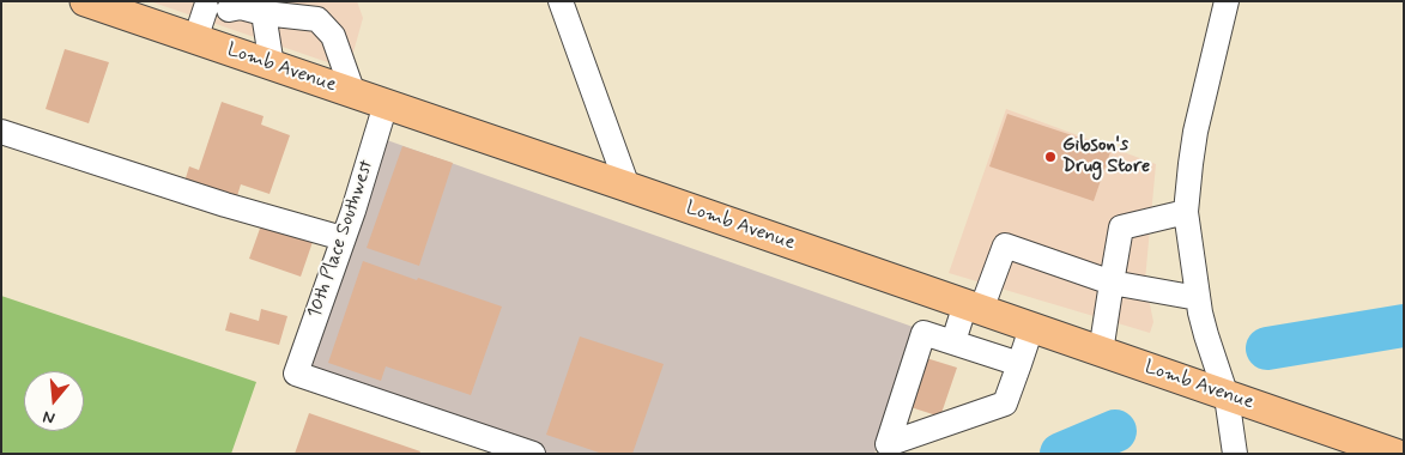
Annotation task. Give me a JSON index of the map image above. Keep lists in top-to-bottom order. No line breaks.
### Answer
{"streets":{"main road":["Lomb Avenue"],"street":["10th Place Southwest"]},"crossings":[["Lomb Avenue","10th Place Southwest"]],"places":["Gibson's Drug Store"],"north":"bottom"}
